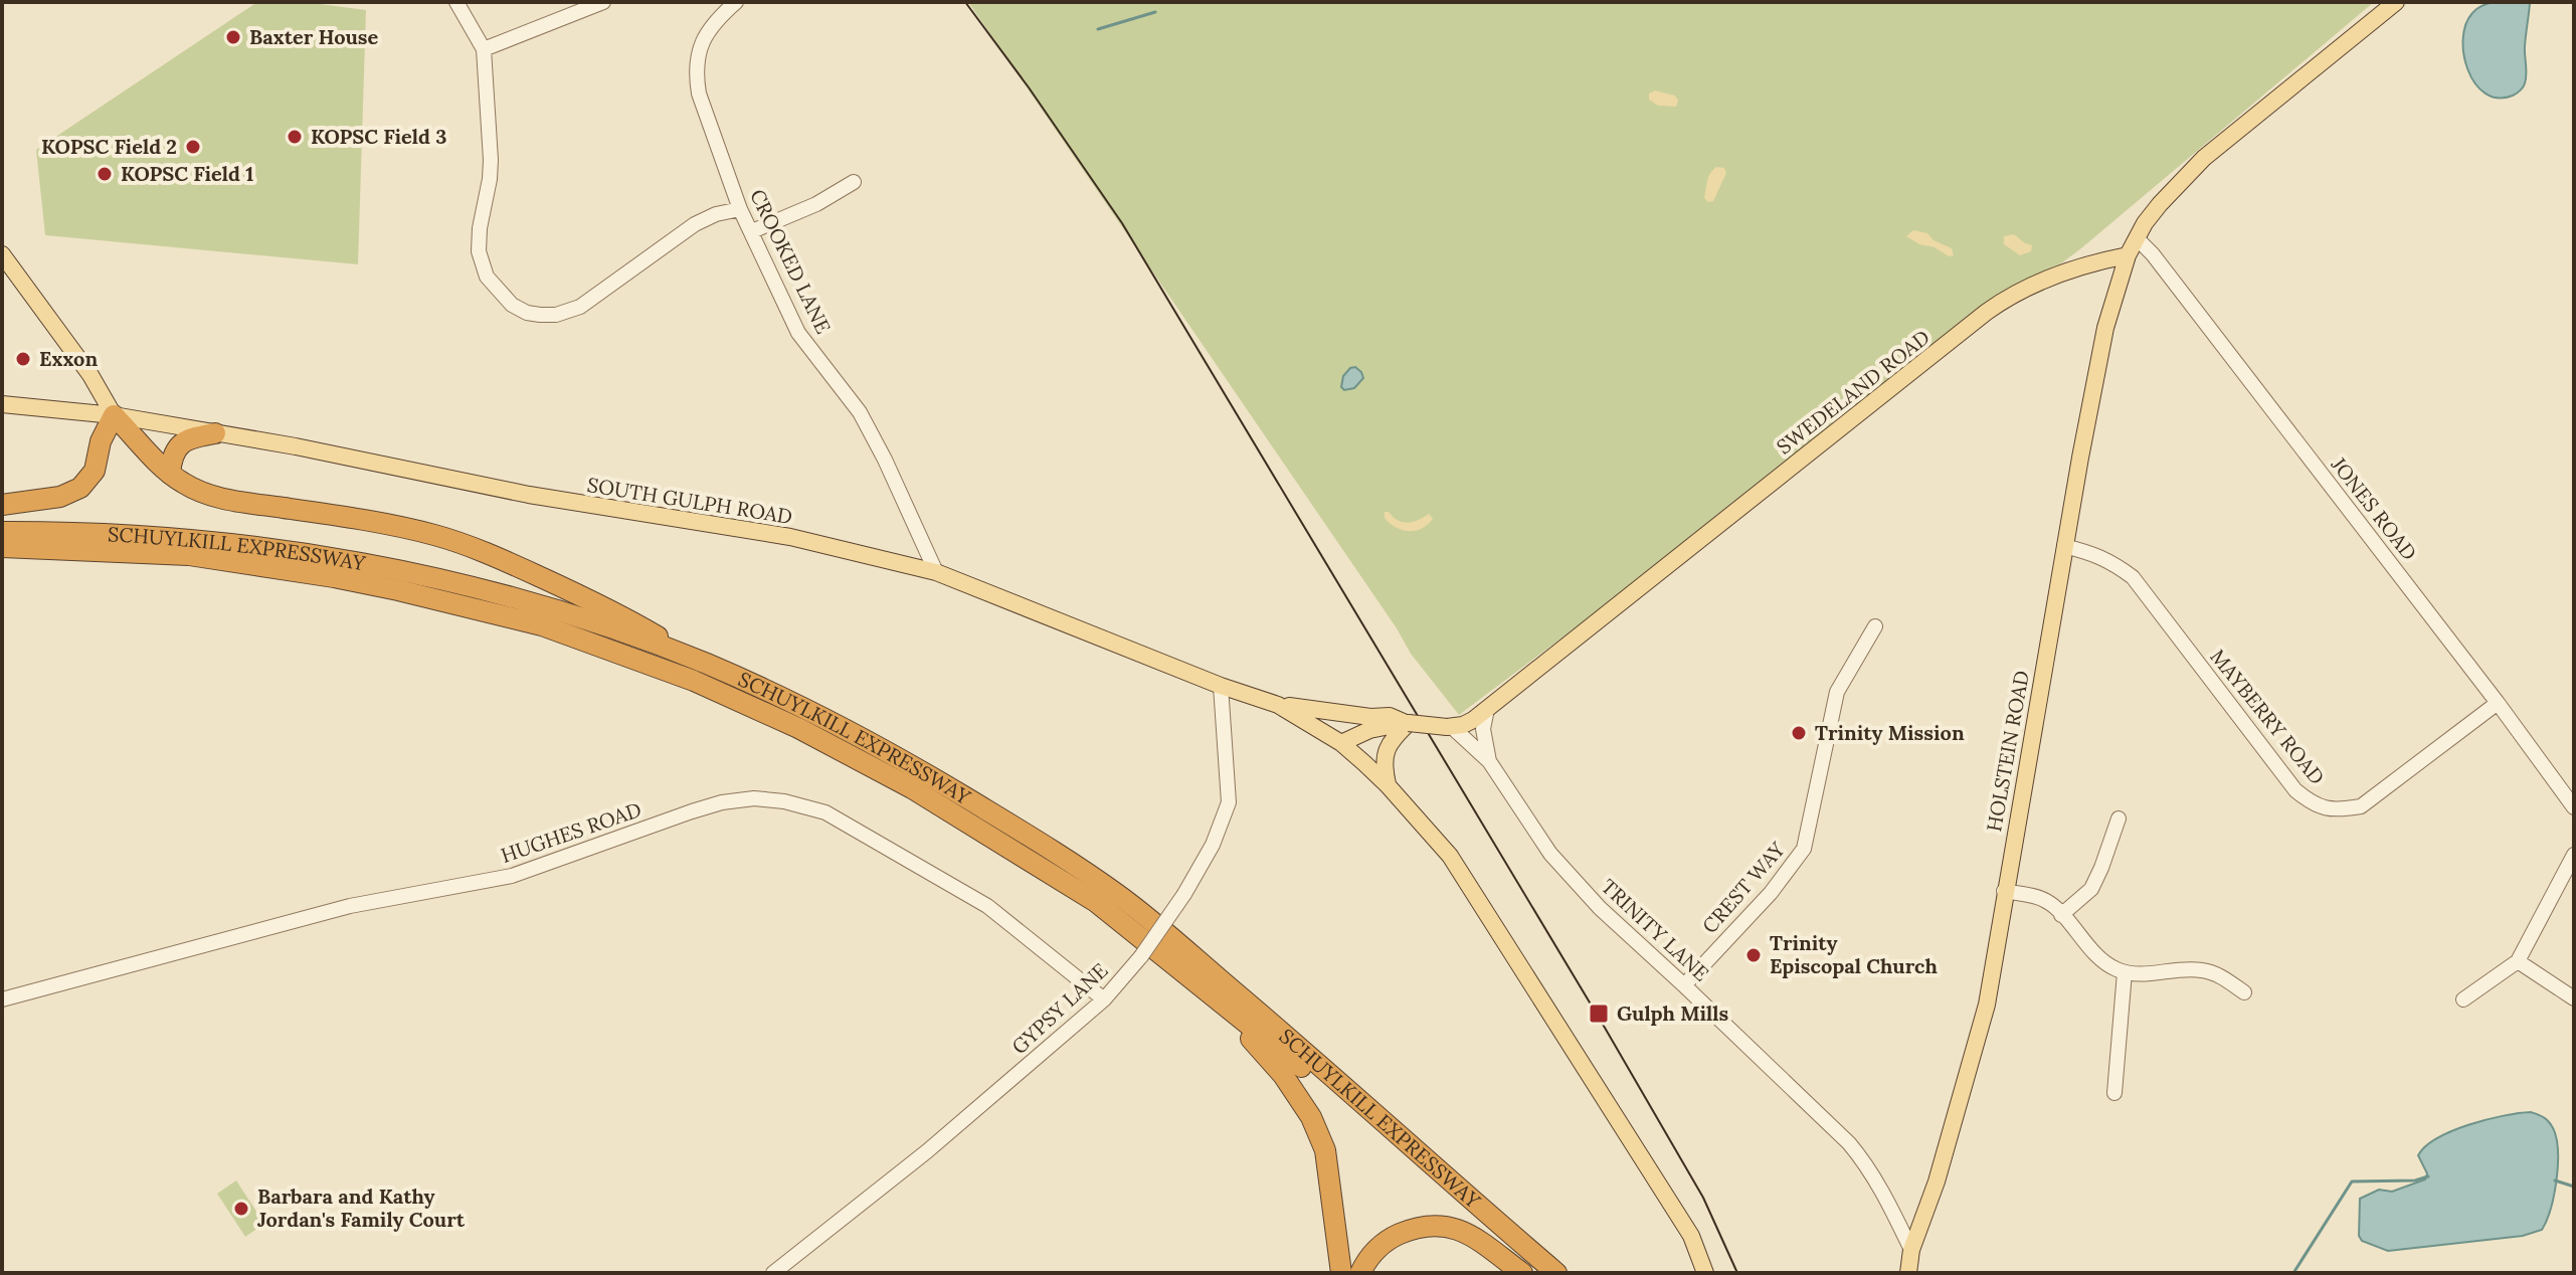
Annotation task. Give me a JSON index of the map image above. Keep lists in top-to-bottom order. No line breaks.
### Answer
{"streets":{"highway":["SCHUYLKILL EXPRESSWAY"],"main road":["SWEDELAND ROAD","SOUTH GULPH ROAD","HOLSTEIN ROAD"],"street":["CROOKED LANE","JONES ROAD","MAYBERRY ROAD","HUGHES ROAD","CREST WAY","TRINITY LANE","GYPSY LANE"]},"crossings":[["CROOKED LANE","SOUTH GULPH ROAD"],["SWEDELAND ROAD","HOLSTEIN ROAD"],["SWEDELAND ROAD","TRINITY LANE"],["SOUTH GULPH ROAD","GYPSY LANE"],["JONES ROAD","MAYBERRY ROAD"],["MAYBERRY ROAD","HOLSTEIN ROAD"],["HOLSTEIN ROAD","TRINITY LANE"],["HUGHES ROAD","GYPSY LANE"],["CREST WAY","TRINITY LANE"]],"places":{"other":["Baxter House","KOPSC Field 3","KOPSC Field 2","KOPSC Field 1","Exxon","Trinity Mission","Trinity Episcopal Church","Barbara and Kathy Jordan's Family Court"],"transit":["Gulph Mills"]}}
